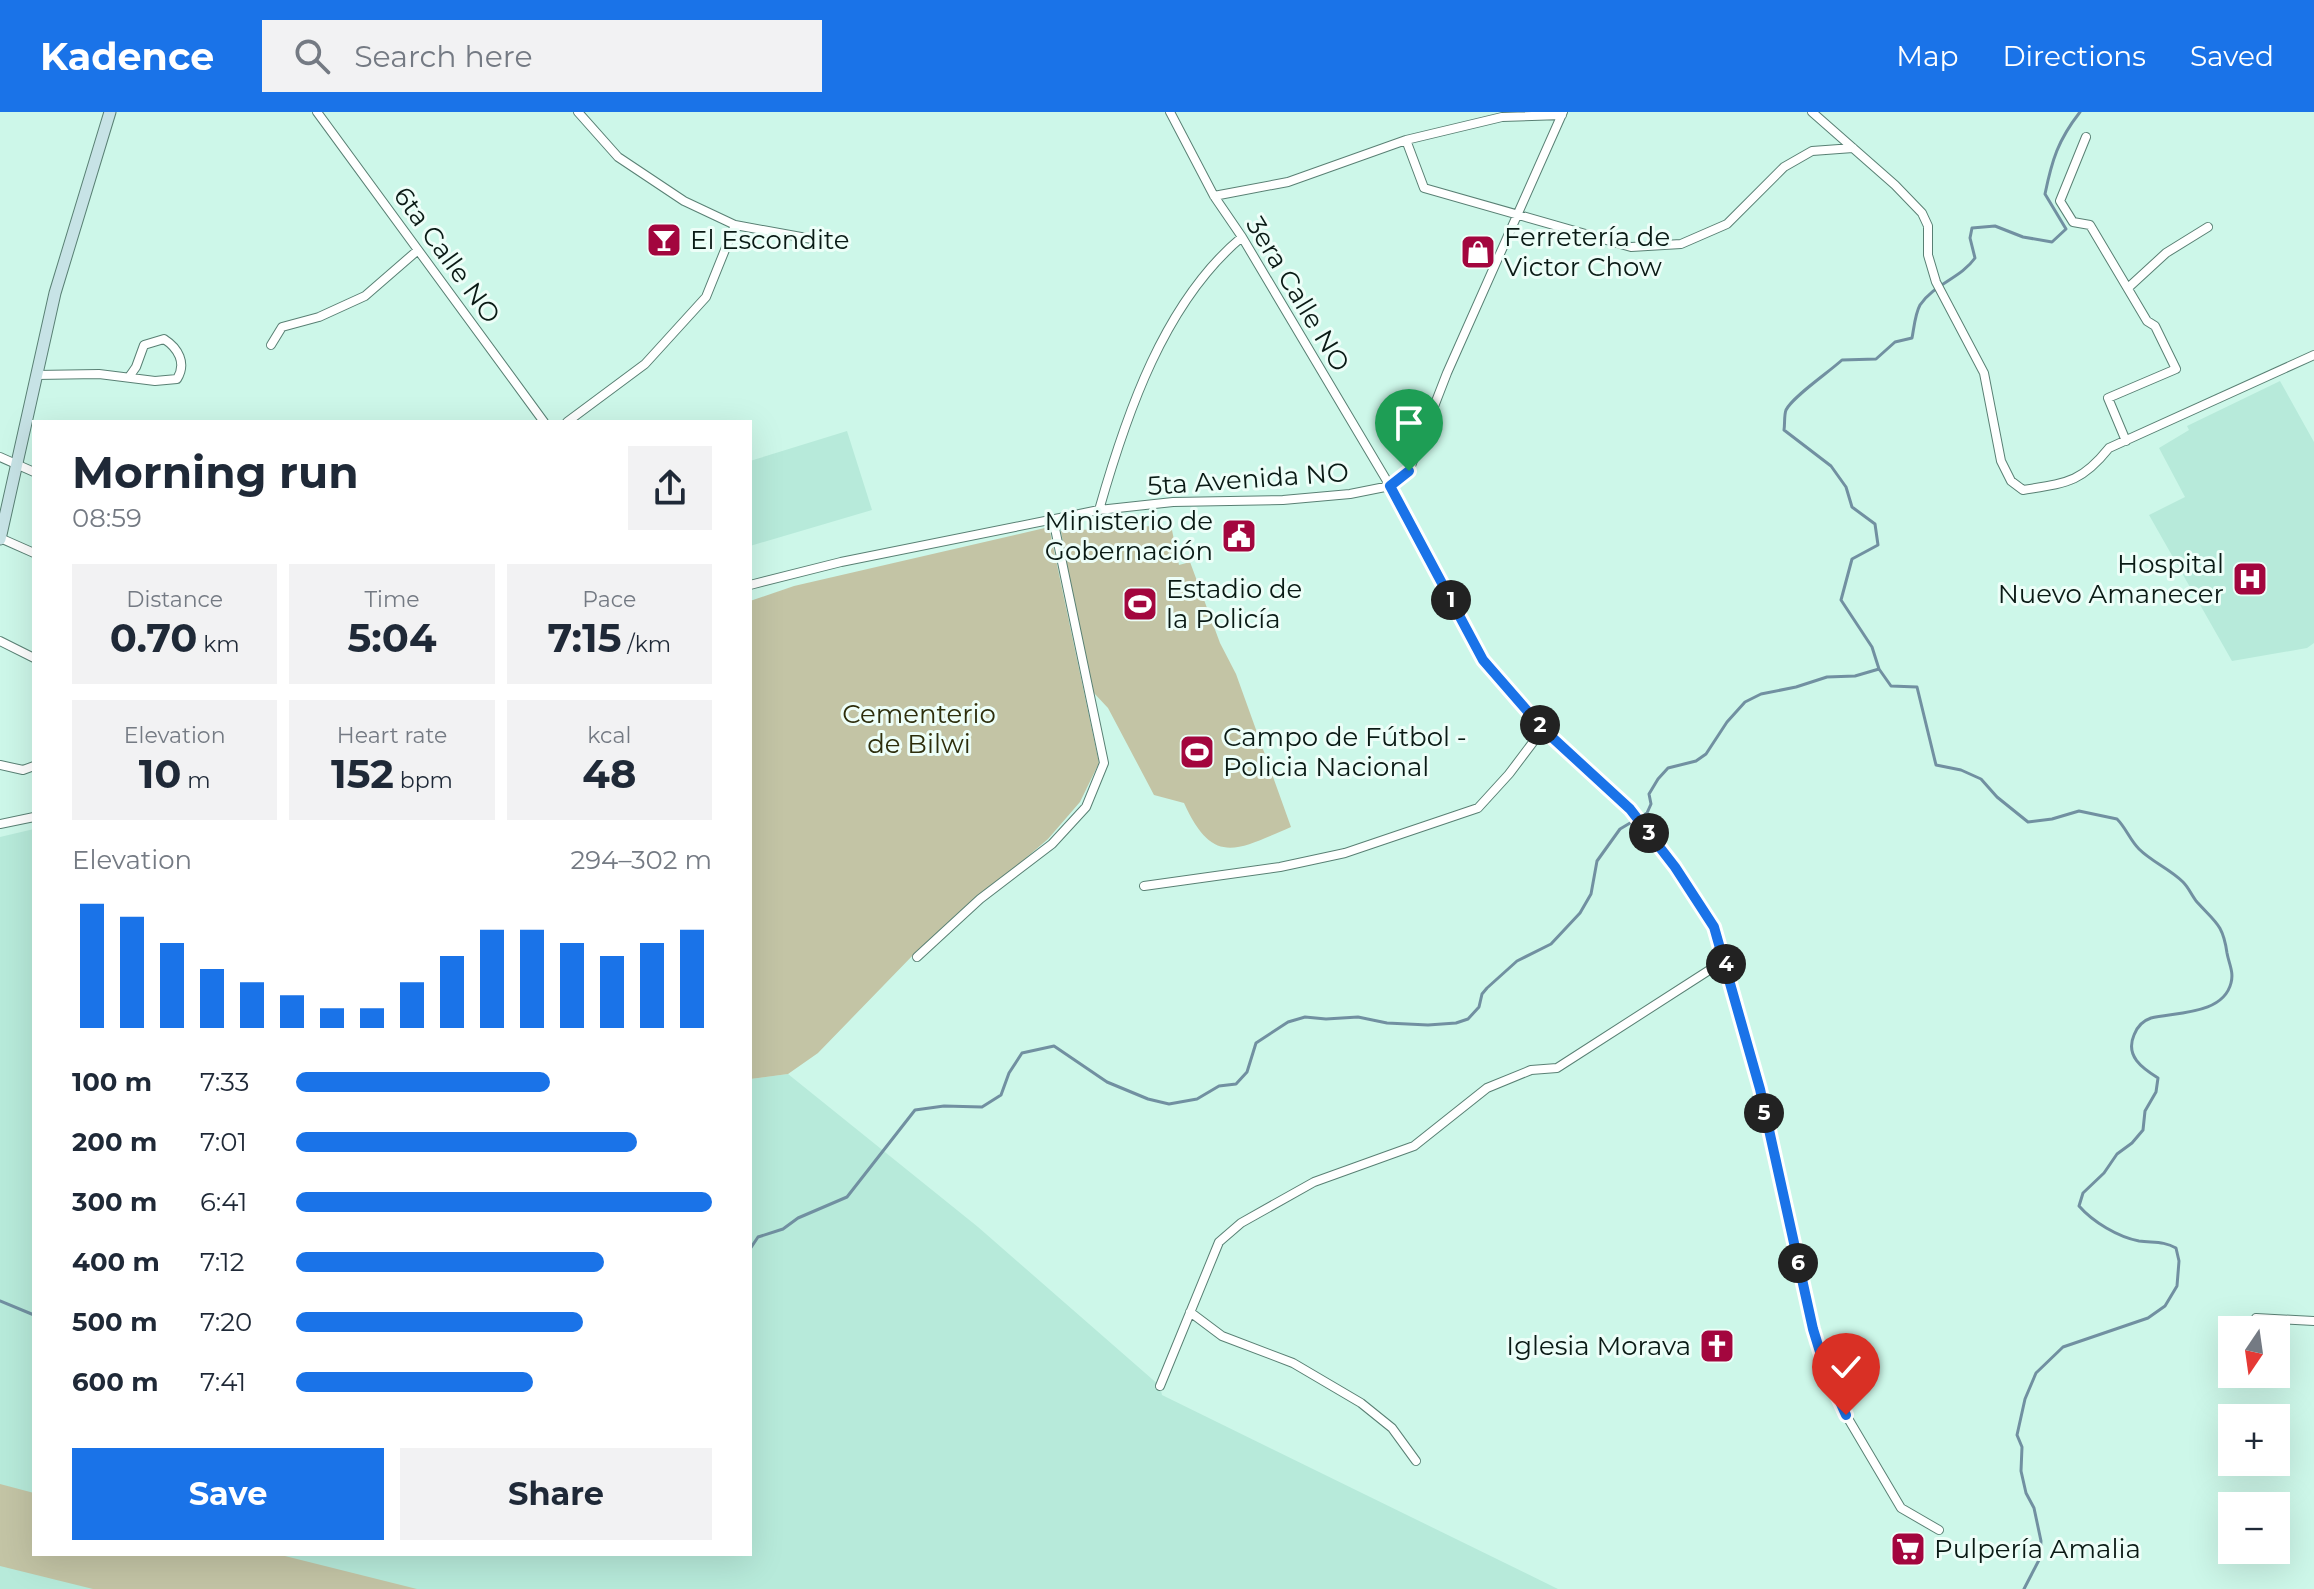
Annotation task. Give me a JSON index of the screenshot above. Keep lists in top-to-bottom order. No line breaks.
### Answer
{"streets":{"street":["6ta Calle NO","3era Calle NO","5ta Avenida NO"]},"crossings":[["3era Calle NO","5ta Avenida NO"]],"parks":["Cementerio de Bilwi"],"places":{"bar":["El Escondite"],"shop":["Ferretería de Victor Chow"],"public building":["Ministerio de Gobernación"],"hospital":["Hospital Nuevo Amanecer"],"sports":["Estadio de la Policía","Campo de Fútbol - Policia Nacional"],"church":["Iglesia Morava"],"supermarket":["Pulpería Amalia"]},"north":"bottom","page":{"header":"Kadence","search":"Search here","nav":["Map","Directions","Saved"],"heading":["Morning run","08:59"],"stats":[["Distance","0.70 km"],["Time","5:04"],["Pace","7:15 /km"],["Elevation","10 m"],["Heart rate","152 bpm"],["kcal","48"]],"pins":["1","2","3","4","5","6"],"chart":["Elevation","294–302 m"],"list":[{"name":"100 m","note":"7:33"},{"name":"200 m","note":"7:01"},{"name":"300 m","note":"6:41"},{"name":"400 m","note":"7:12"},{"name":"500 m","note":"7:20"},{"name":"600 m","note":"7:41"}],"map_buttons":["+","−"],"buttons":["Save","Share"]}}
